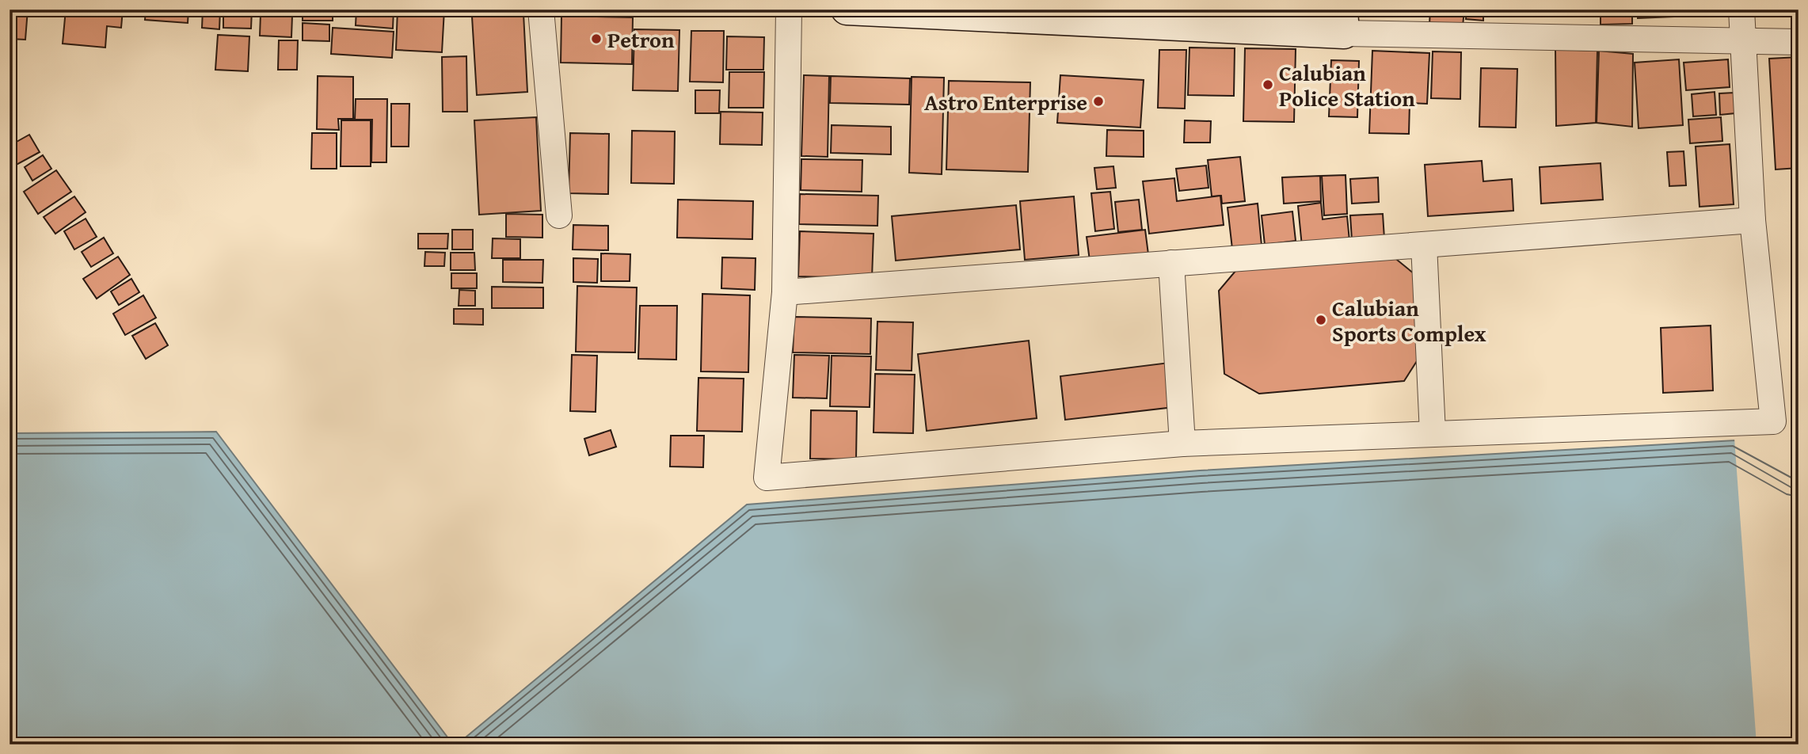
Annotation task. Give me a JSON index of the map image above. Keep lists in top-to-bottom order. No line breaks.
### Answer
{"places":["Petron","Calubian Police Station","Astro Enterprise","Calubian Sports Complex"]}
